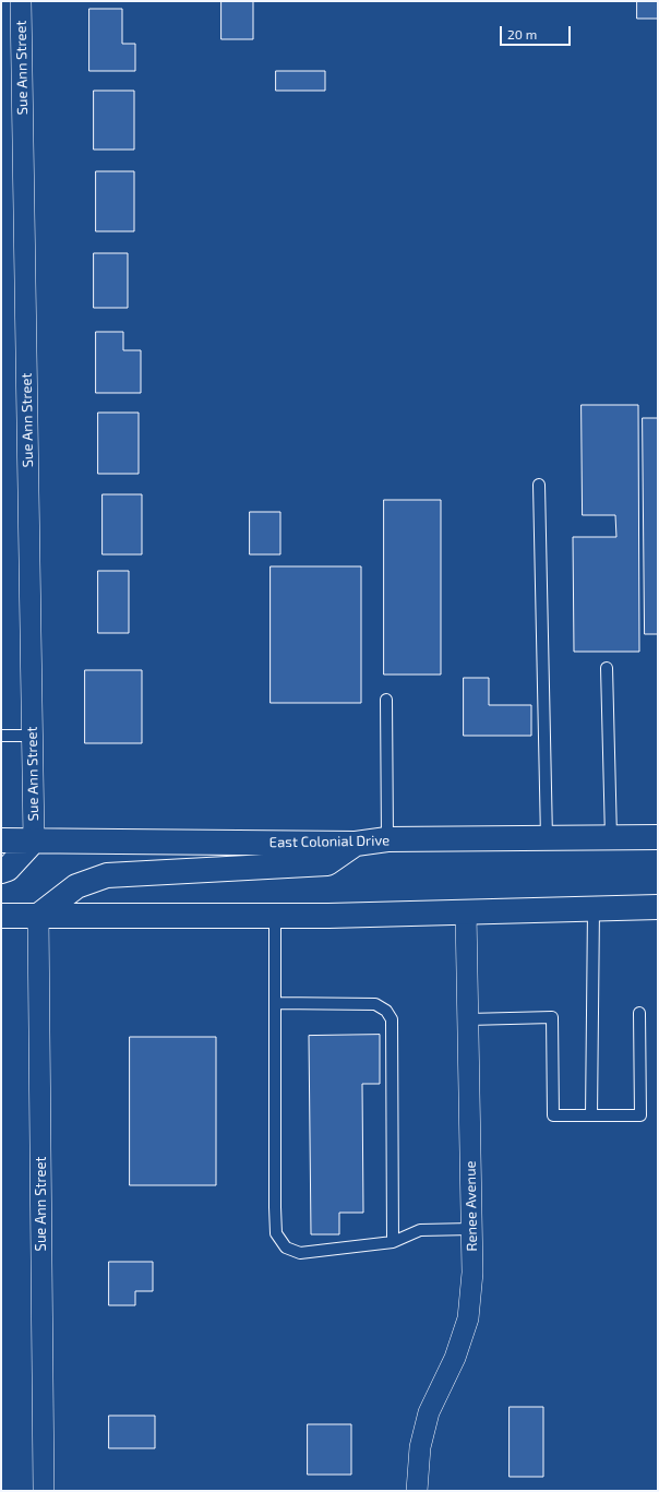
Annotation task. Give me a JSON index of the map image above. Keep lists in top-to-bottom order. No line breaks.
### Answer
{"streets":{"highway":["East Colonial Drive"],"street":["Sue Ann Street","Renee Avenue"]},"crossings":[["Sue Ann Street","East Colonial Drive"]],"scale_bar":"20 m"}
